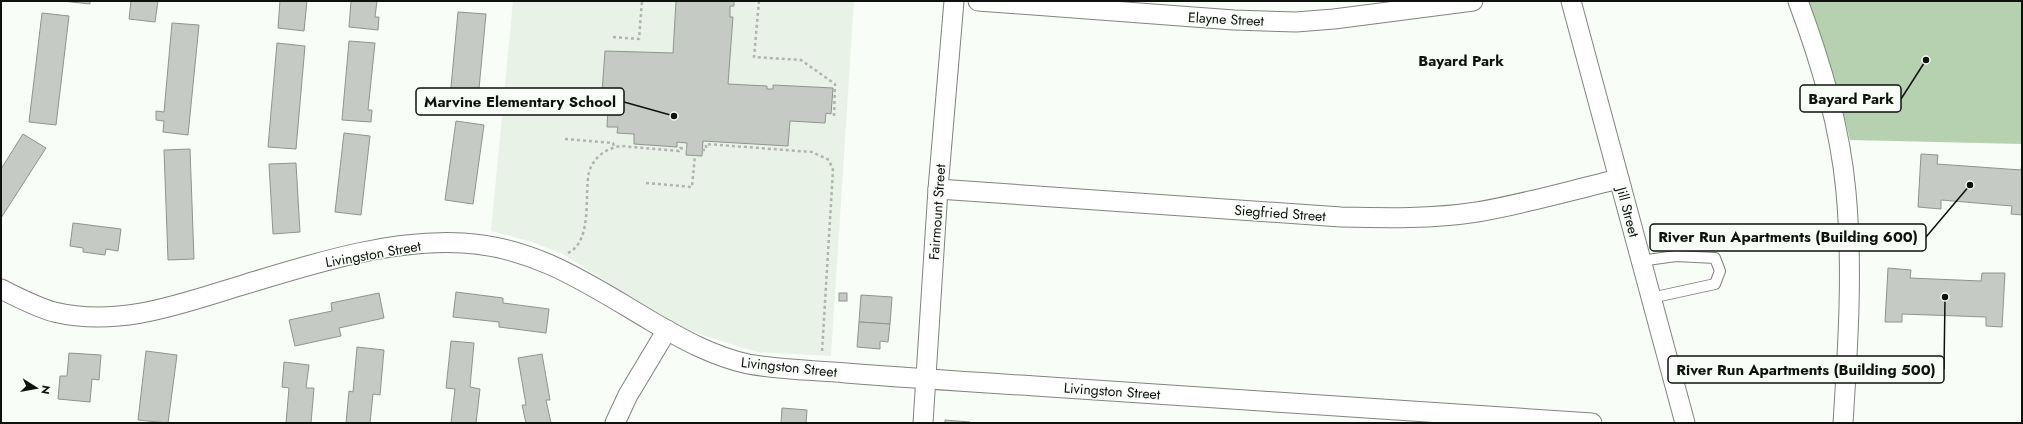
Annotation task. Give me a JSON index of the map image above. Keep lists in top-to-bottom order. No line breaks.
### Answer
{"streets":{"street":["Elayne Street","Fairmount Street","Jill Street","Siegfried Street","Livingston Street"]},"crossings":[["Fairmount Street","Siegfried Street"],["Fairmount Street","Livingston Street"],["Jill Street","Siegfried Street"]],"districts":["Bayard Park"],"places":["Bayard Park","Marvine Elementary School","River Run Apartments (Building 600)","River Run Apartments (Building 500)"],"north":"right"}
